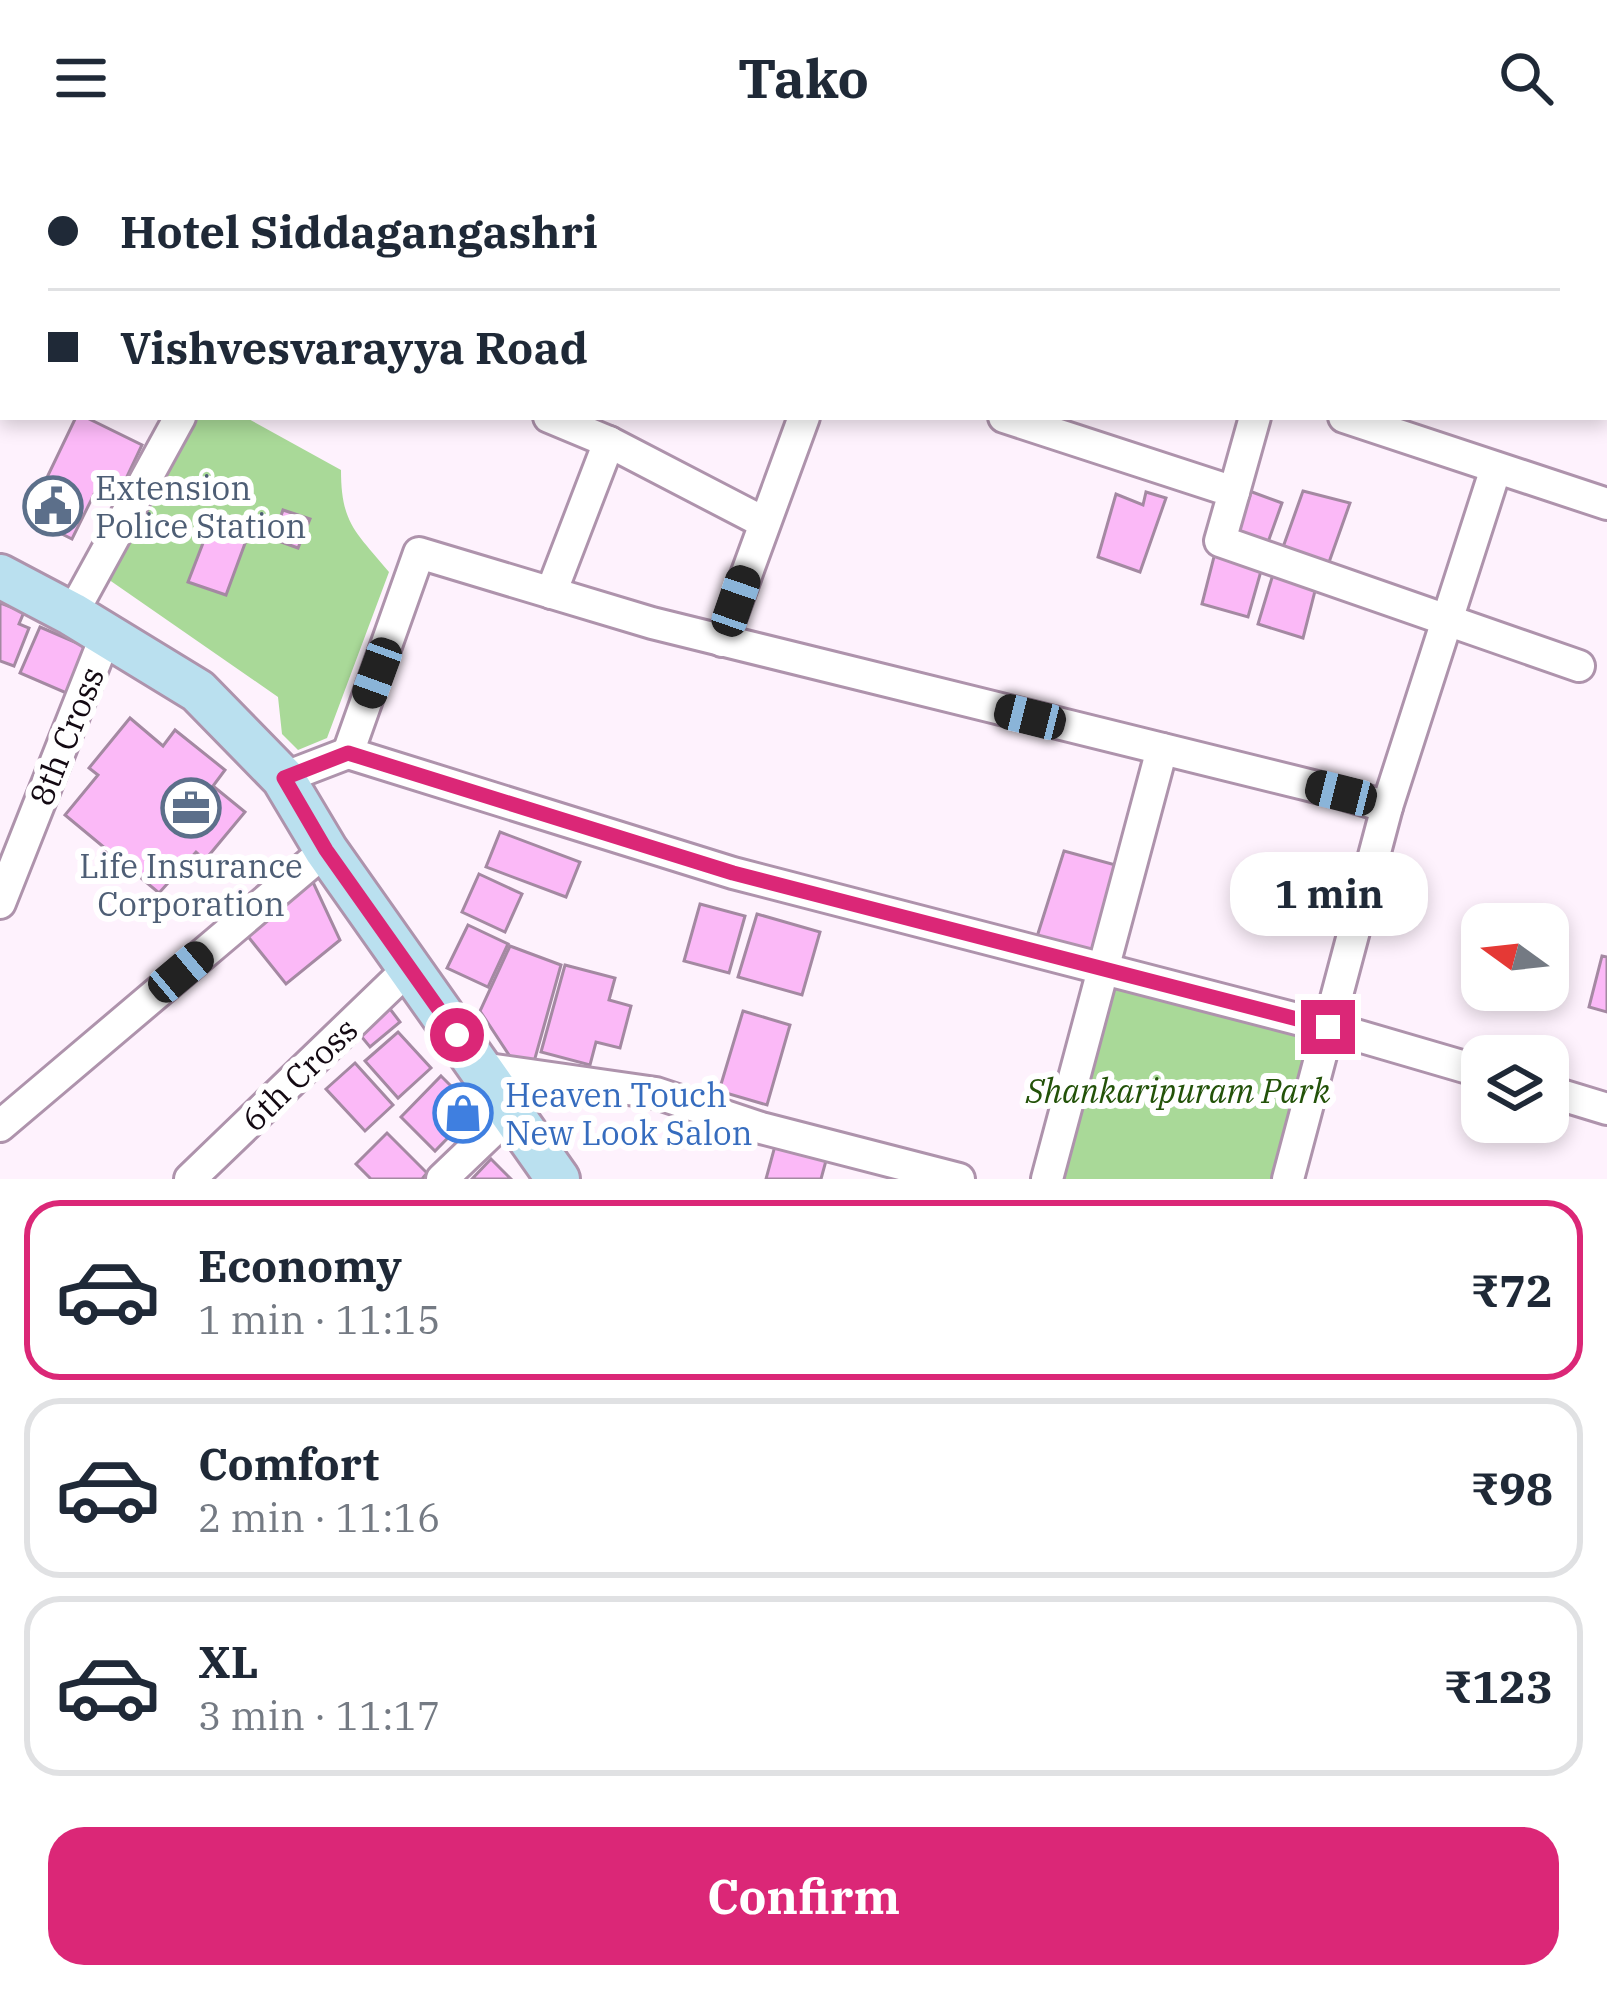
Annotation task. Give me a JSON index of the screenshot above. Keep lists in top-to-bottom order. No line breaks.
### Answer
{"streets":{"street":["8th Cross","6th Cross"]},"parks":["Shankaripuram Park"],"places":{"public building":["Extension Police Station"],"office":["Life Insurance Corporation"],"shop":["Heaven Touch New Look Salon"]},"north":"left","page":{"header":"Tako","banner":["Hotel Siddagangashri","Vishvesvarayya Road"],"bubble":"1 min","list":[{"name":"Economy","note":"1 min · 11:15","value":"₹72"},{"name":"Comfort","note":"2 min · 11:16","value":"₹98"},{"name":"XL","note":"3 min · 11:17","value":"₹123"}],"buttons":"Confirm"}}
